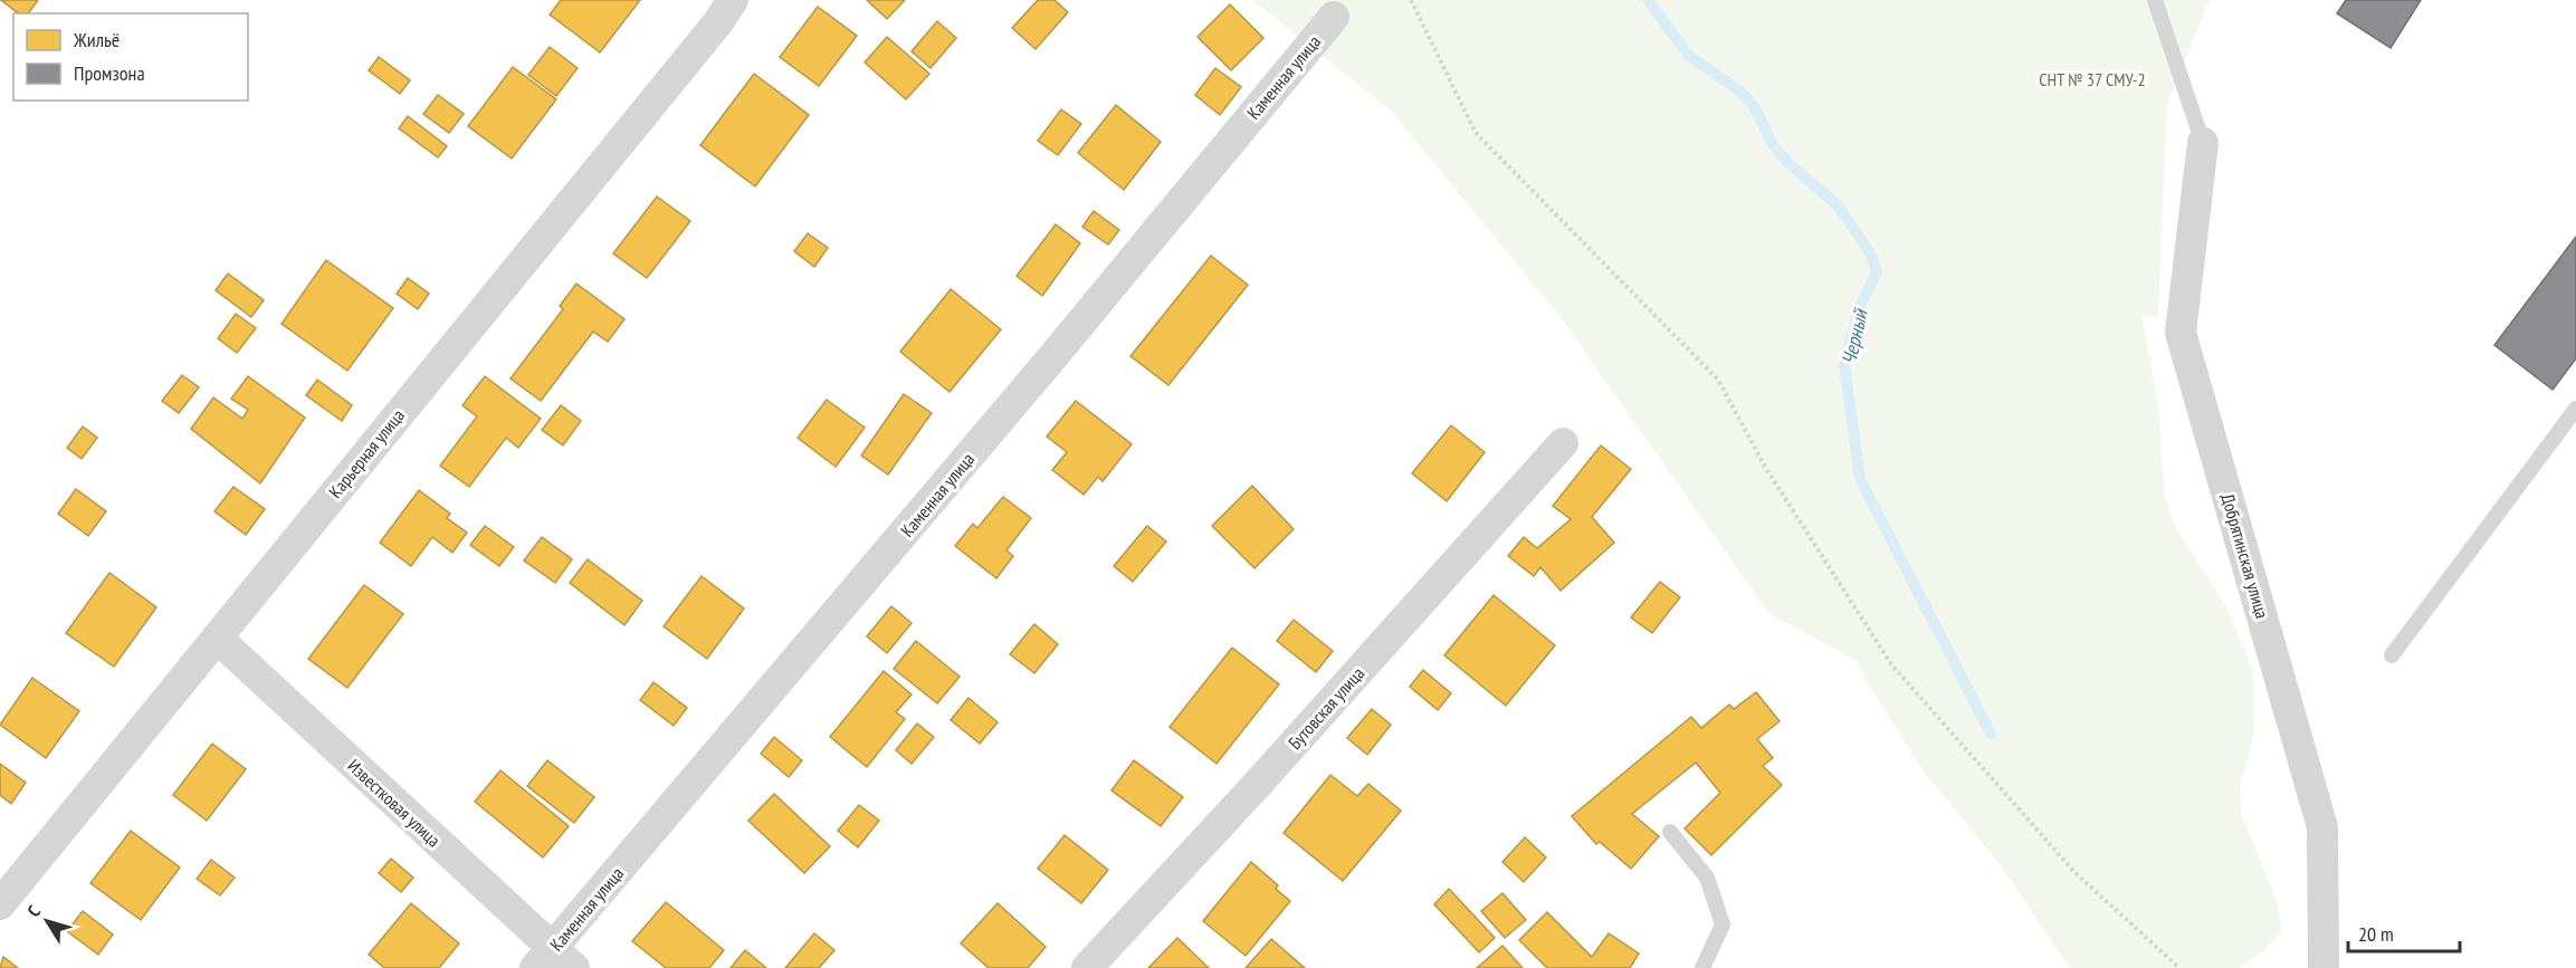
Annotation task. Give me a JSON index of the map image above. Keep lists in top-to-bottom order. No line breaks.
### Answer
{"streets":{"street":["Каменная улица","Карьерная улица","Добрятинская улица","Бутовская улица","Известковая улица"]},"crossings":[["Каменная улица","Известковая улица"],["Карьерная улица","Известковая улица"]],"water":["Черный"],"parks":["СНТ № 37 СМУ-2"],"legend":["Жильё","Промзона"],"scale_bar":"20 m","north":"top left"}
